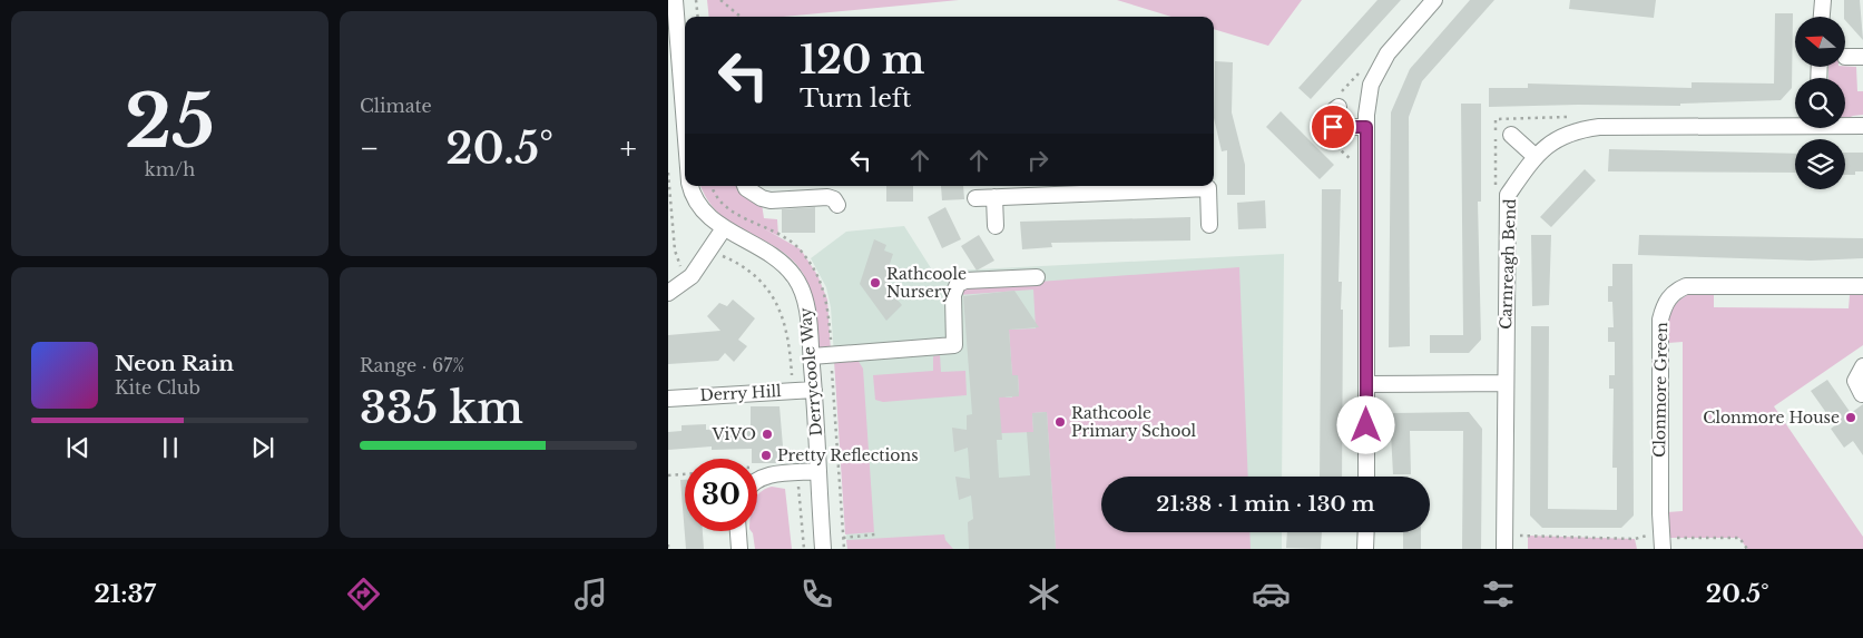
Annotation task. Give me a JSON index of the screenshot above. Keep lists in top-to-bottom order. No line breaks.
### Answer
{"streets":{"street":["Carnreagh Bend","Derrycoole Way","Clonmore Green","Derry Hill"]},"crossings":[["Derrycoole Way","Derry Hill"]],"places":["Rathcoole Nursery","Clonmore House","Rathcoole Primary School","ViVO","Pretty Reflections"],"north":"left","page":{"tile":[["25","km/h"],"Climate",["Range · 67%","335 km"]],"turn":["120 m","Turn left"],"heat":["−","20.5°","+"],"song":["Neon Rain","Kite Club"],"limit":"30","trip":"21:38 · 1 min · 130 m","tabs":["21:37","20.5°"]}}
